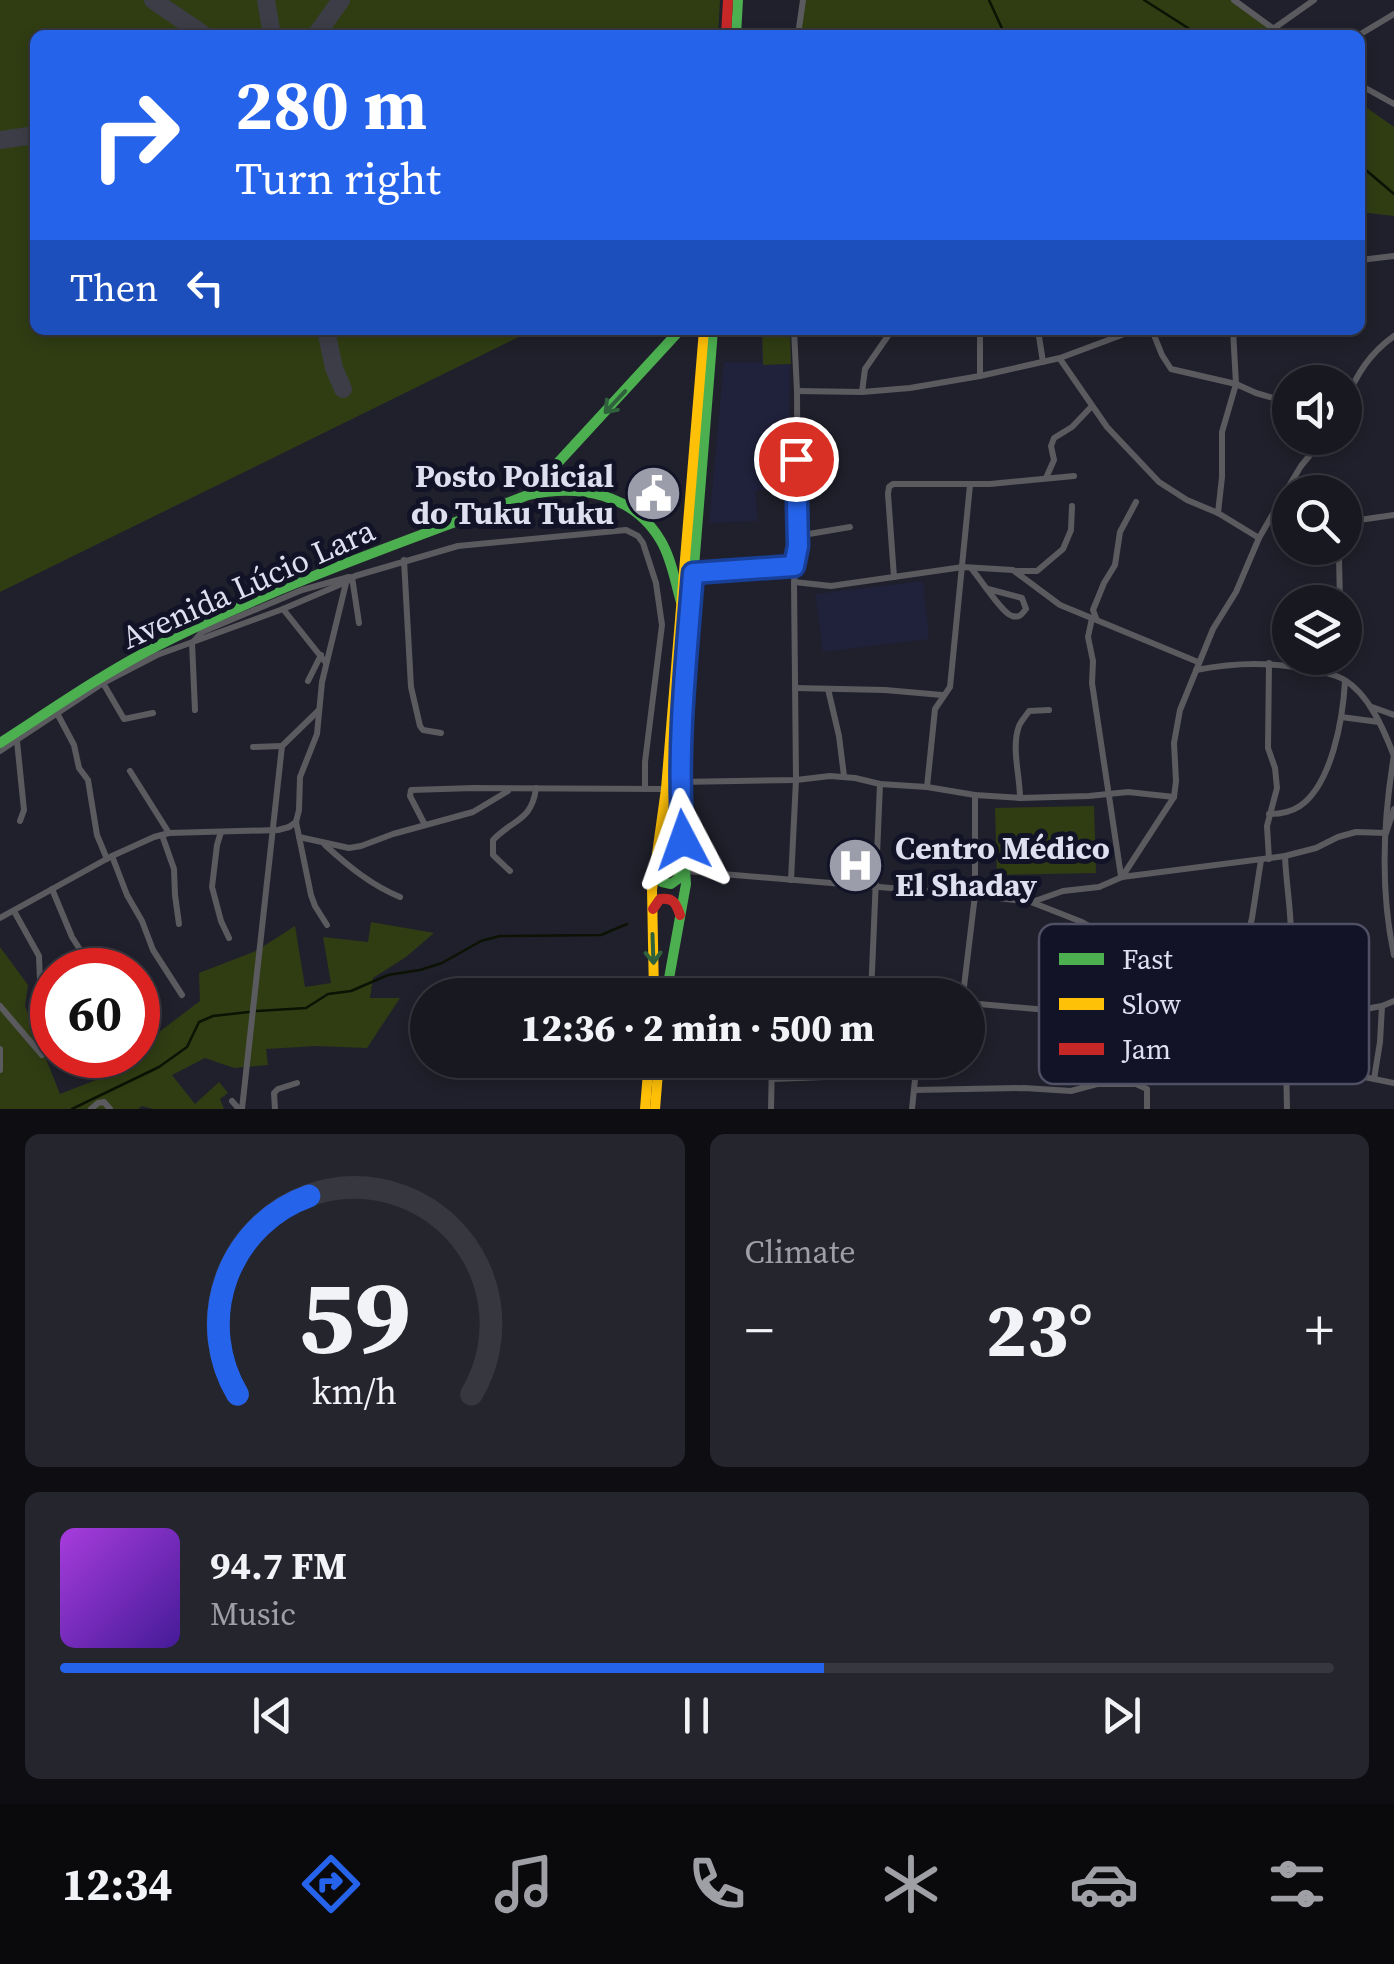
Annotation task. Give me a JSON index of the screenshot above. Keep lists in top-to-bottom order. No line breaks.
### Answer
{"streets":{"main road":["Avenida Lúcio Lara"]},"places":{"public building":["Posto Policial do Tuku Tuku"],"hospital":["Centro Médico El Shaday"]},"legend":["Fast","Slow","Jam"],"page":{"turn":["280 m","Turn right"],"then":"Then","limit":"60","trip":"12:36 · 2 min · 500 m","tile":"Climate","heat":["−","23°","+"],"song":["94.7 FM","Music"],"tabs":"12:34","gauge":["59","km/h"]}}
